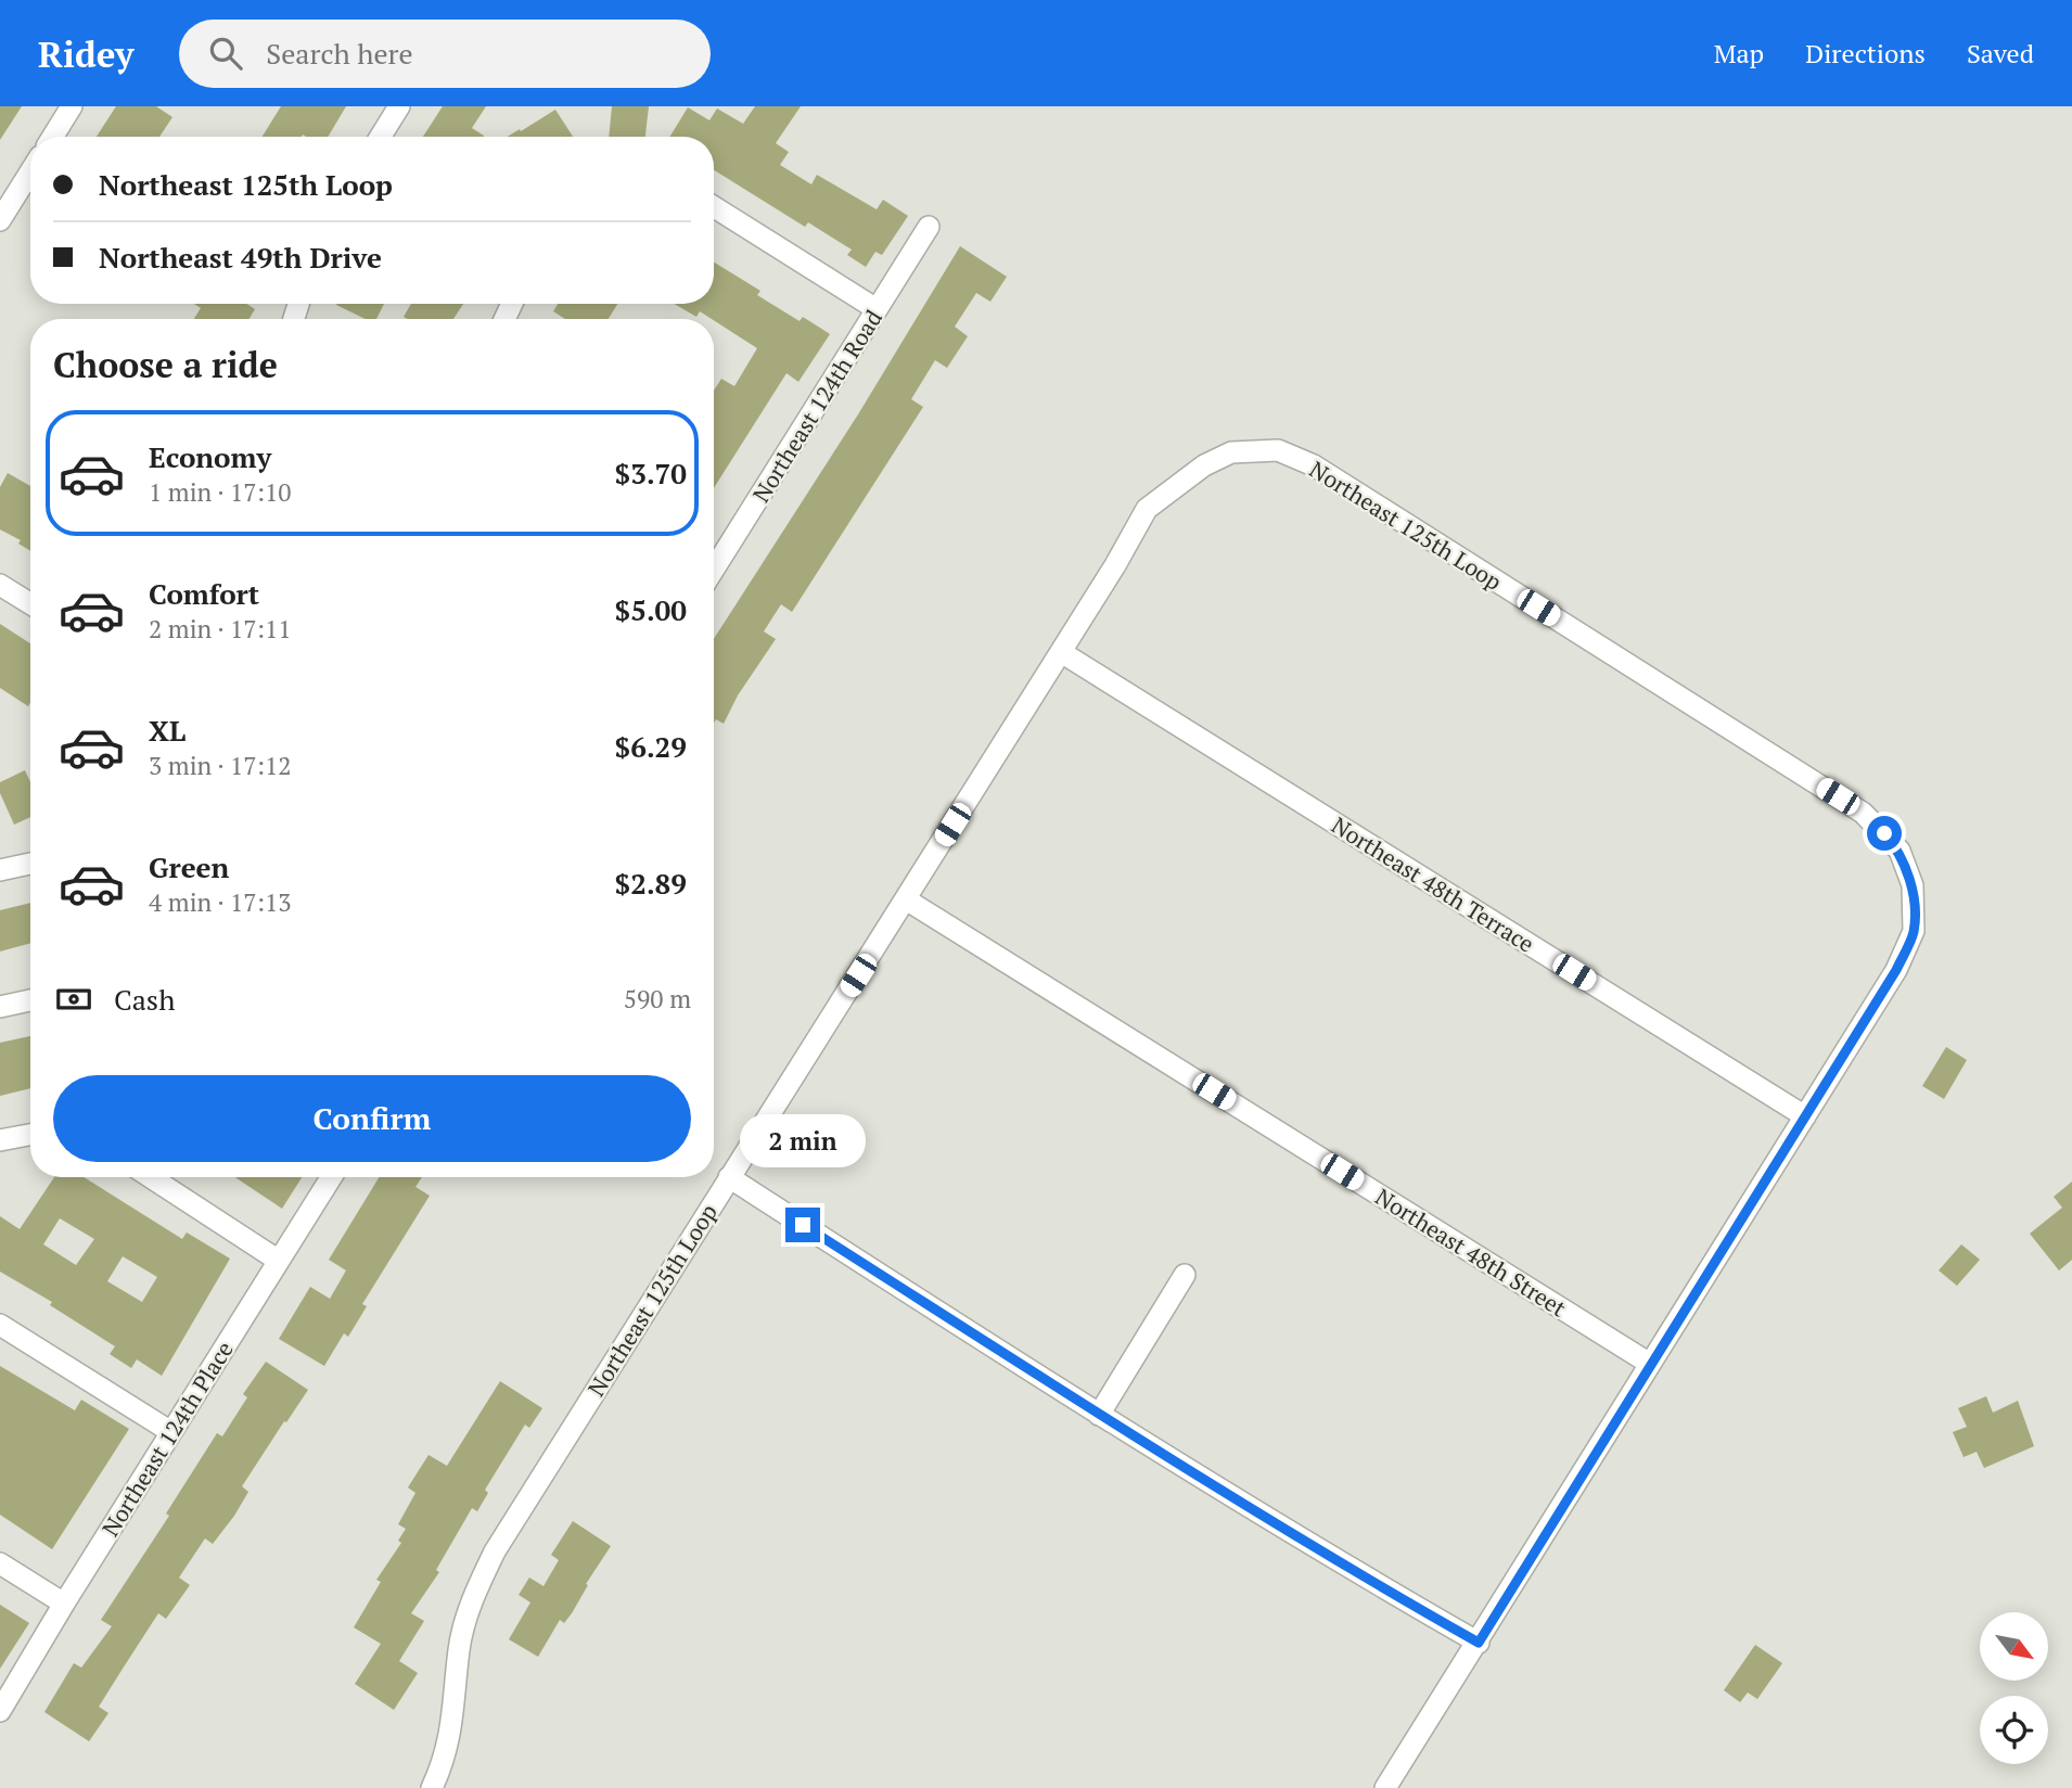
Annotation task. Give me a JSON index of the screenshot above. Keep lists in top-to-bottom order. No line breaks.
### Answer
{"streets":{"street":["Northeast 124th Road","Northeast 125th Loop","Northeast 48th Terrace","Northeast 48th Street","Northeast 124th Place"]},"crossings":[["Northeast 125th Loop","Northeast 48th Terrace"],["Northeast 125th Loop","Northeast 48th Street"]],"north":"bottom right","page":{"header":"Ridey","search":"Search here","nav":["Map","Directions","Saved"],"banner":["Northeast 125th Loop","Northeast 49th Drive"],"heading":"Choose a ride","list":[{"name":"Economy","note":"1 min · 17:10","value":"$3.70"},{"name":"Comfort","note":"2 min · 17:11","value":"$5.00"},{"name":"XL","note":"3 min · 17:12","value":"$6.29"},{"name":"Green","note":"4 min · 17:13","value":"$2.89"}],"pay":["Cash","590 m"],"buttons":"Confirm","bubble":"2 min"}}
